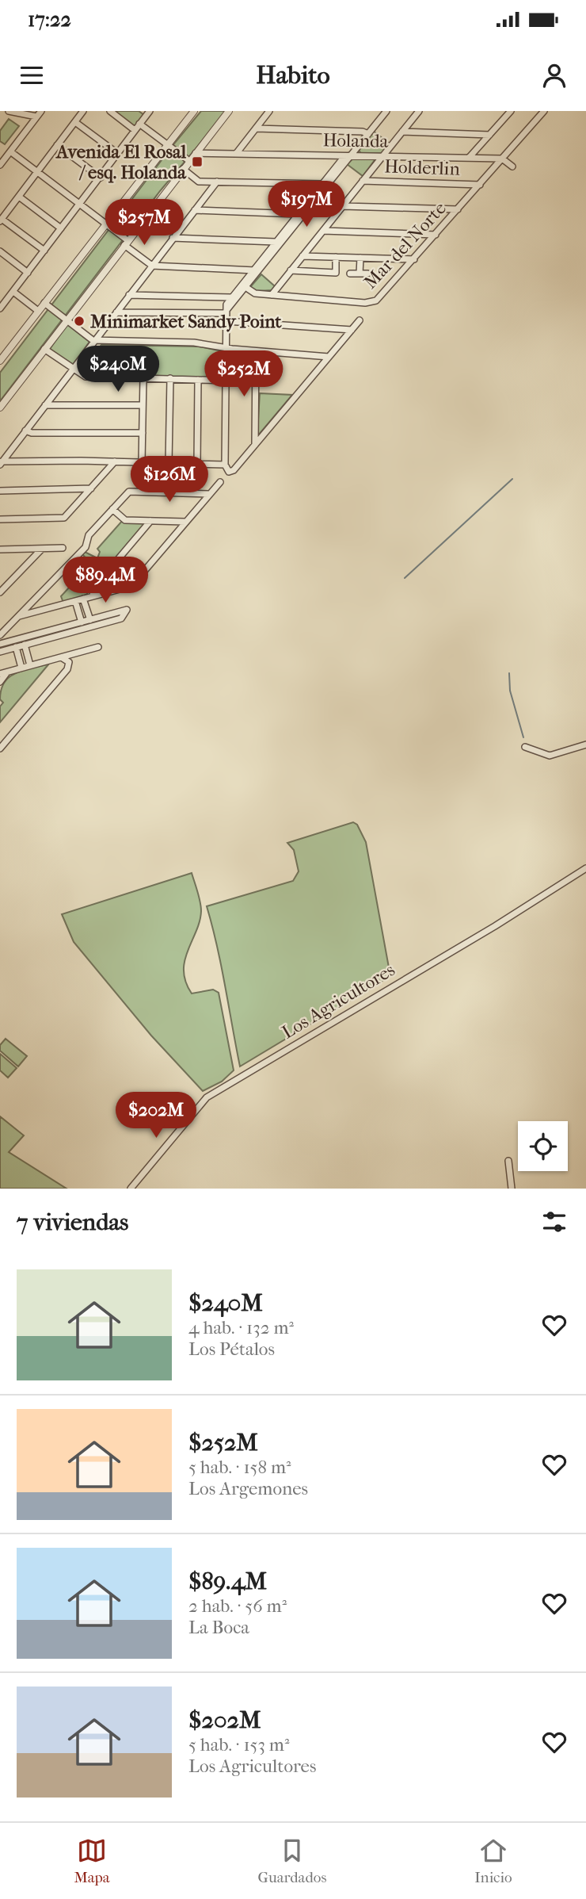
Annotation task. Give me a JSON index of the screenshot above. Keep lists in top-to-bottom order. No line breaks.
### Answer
{"streets":{"street":["Holanda","Holderlin","Mar del Norte","Los Agricultores"]},"crossings":[["Holanda","Mar del Norte"],["Holderlin","Mar del Norte"]],"places":{"transit":["Avenida El Rosal / esq. Holanda"],"other":["Minimarket Sandy Point"]},"page":{"status":"17:22","header":"Habito","price":["$197M","$257M","$240M","$252M","$126M","$89.4M","$202M"],"heading":"7 viviendas","list":[{"name":"$240M","note":"4 hab. · 132 m² · Los Pétalos"},{"name":"$252M","note":"5 hab. · 158 m² · Los Argemones"},{"name":"$89.4M","note":"2 hab. · 56 m² · La Boca"},{"name":"$202M","note":"5 hab. · 153 m² · Los Agricultores"}],"tabs":["Mapa","Guardados","Inicio"]}}
